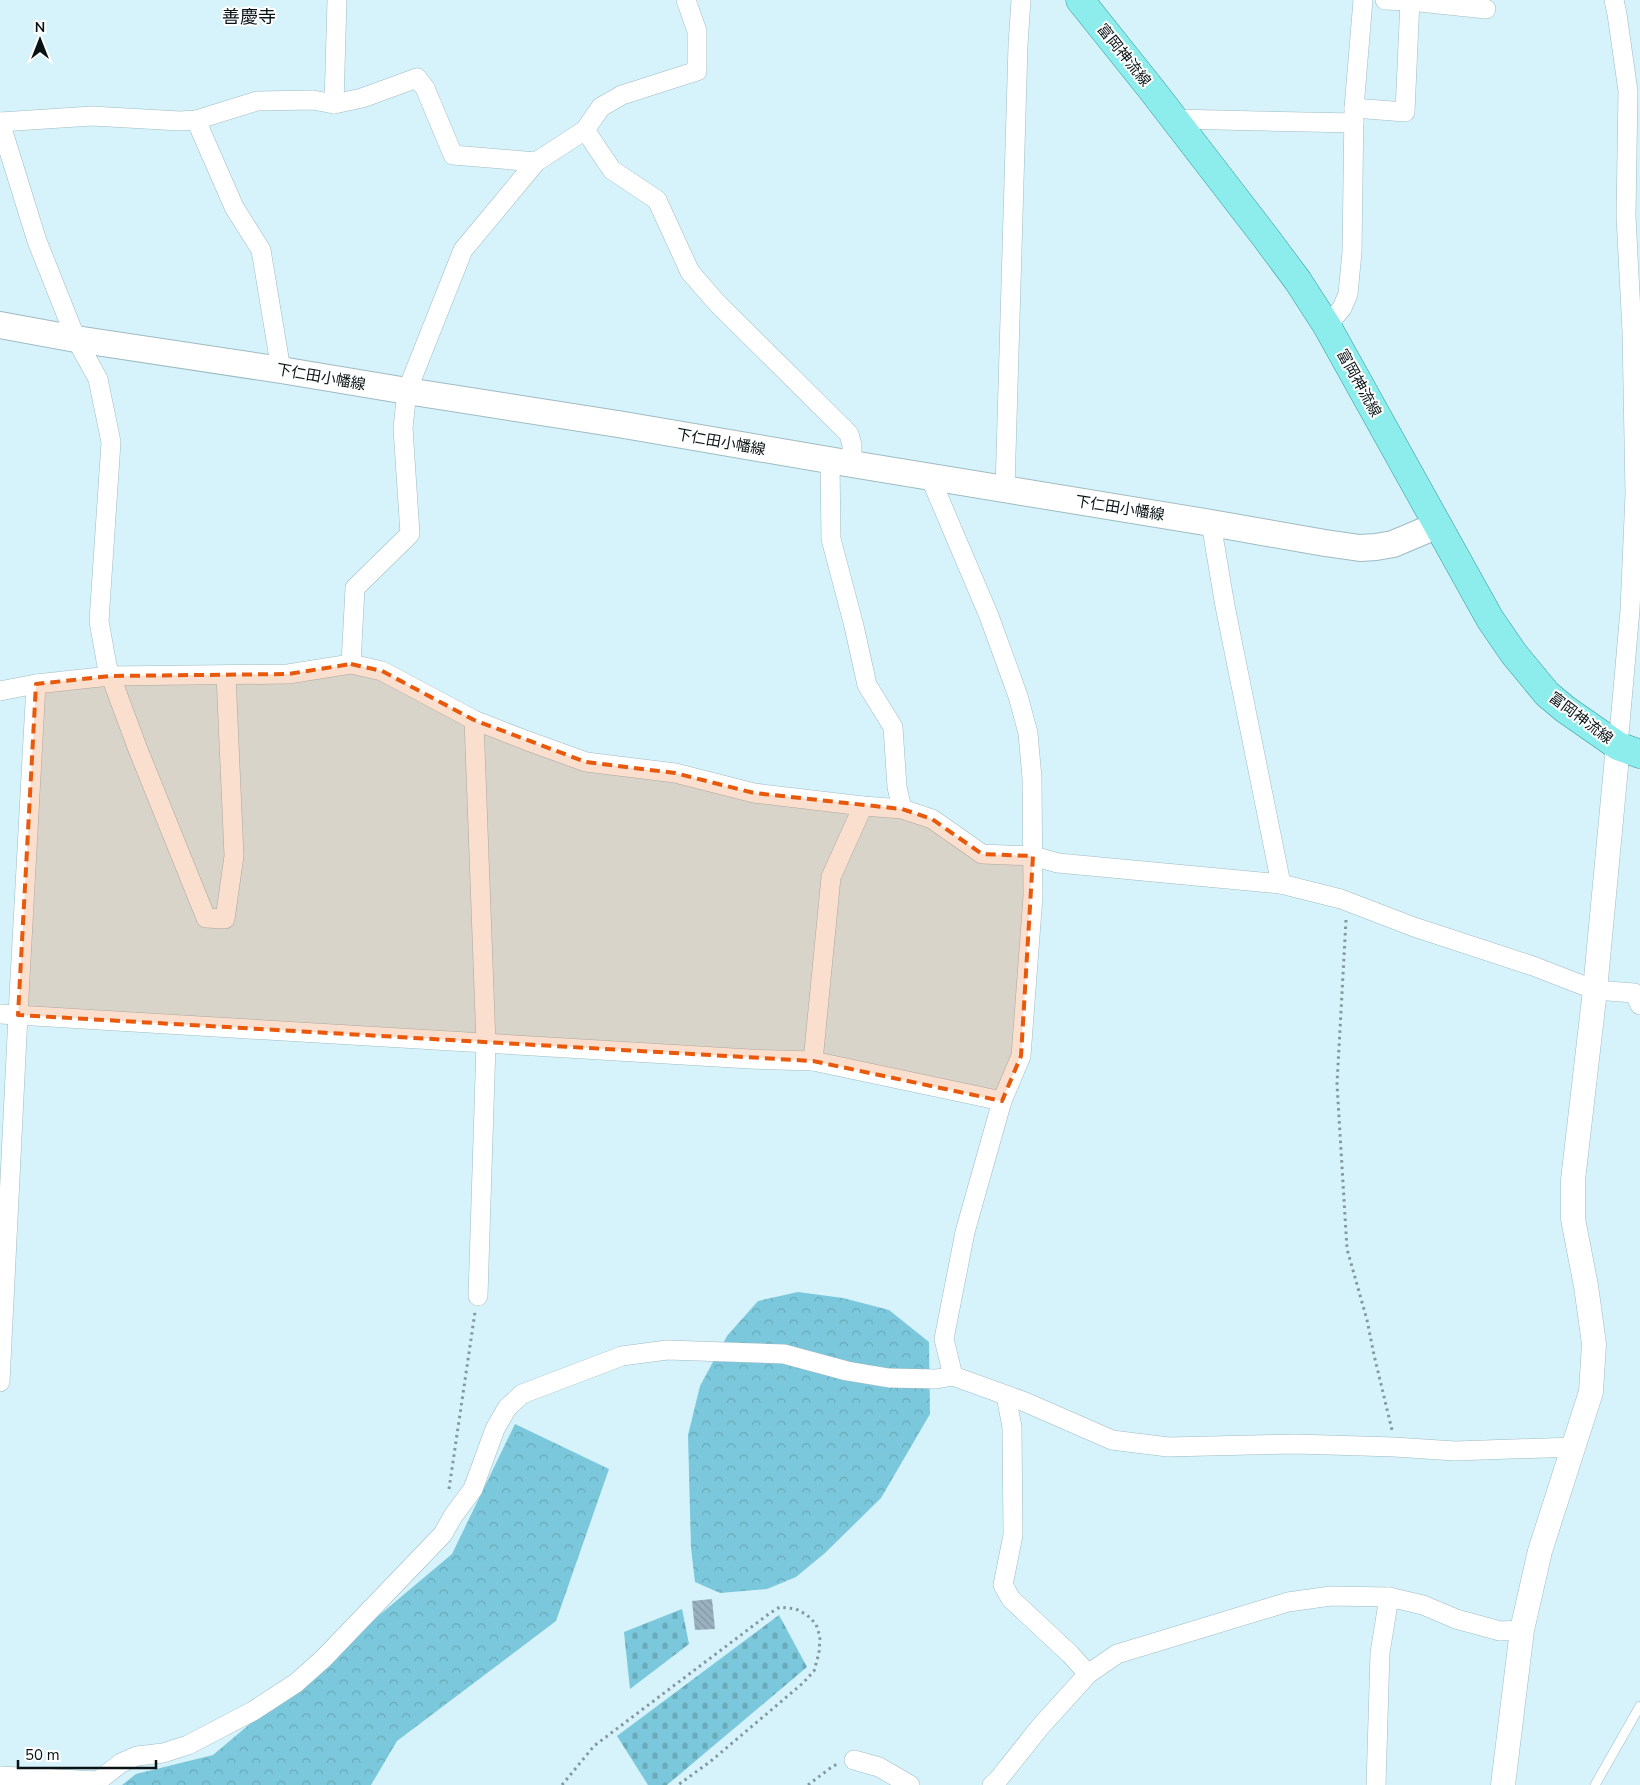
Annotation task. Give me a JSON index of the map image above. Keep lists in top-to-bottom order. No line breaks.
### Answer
{"streets":{"main road":["富岡神流線","下仁田小幡線"]},"crossings":[["富岡神流線","下仁田小幡線"]],"districts":["善慶寺"],"scale_bar":"50 m","north":"top"}
